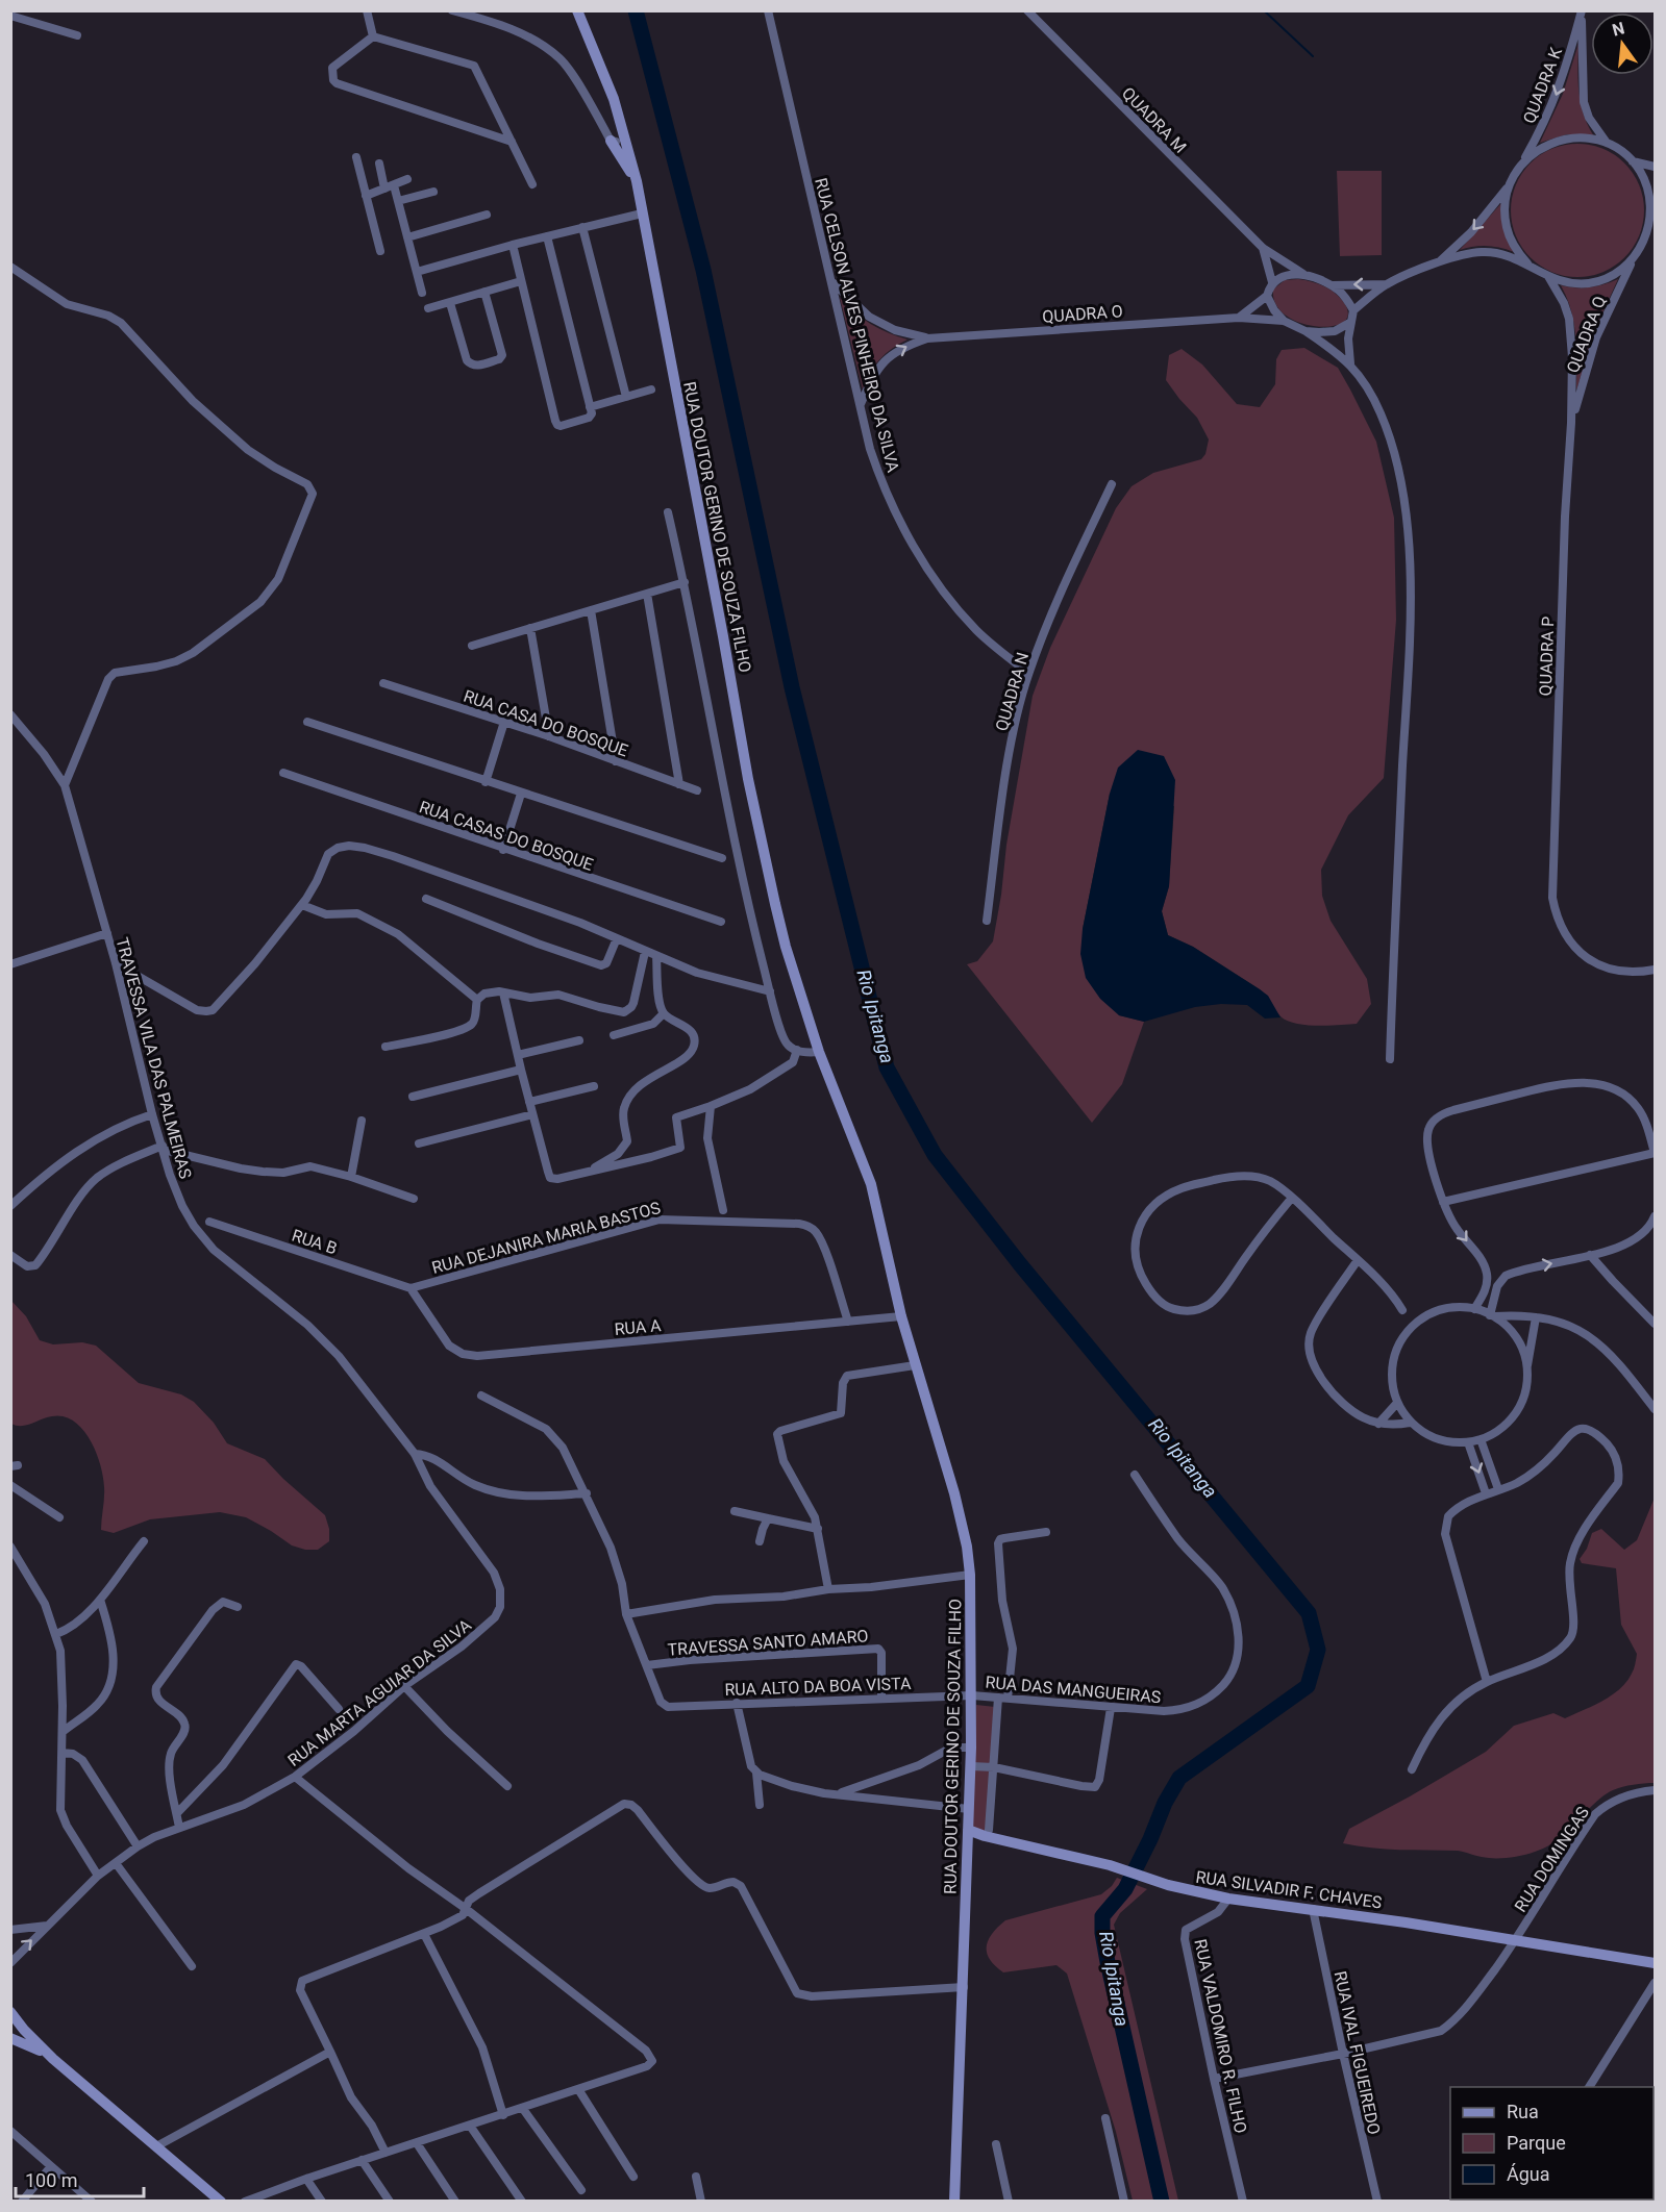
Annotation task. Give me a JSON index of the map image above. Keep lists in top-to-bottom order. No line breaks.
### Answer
{"streets":{"main road":["RUA DOUTOR GERINO DE SOUZA FILHO","RUA SILVADIR F. CHAVES"],"street":["QUADRA K","QUADRA M","QUADRA O","RUA CELSON ALVES PINHEIRO DA SILVA","QUADRA Q","QUADRA P","QUADRA N","RUA CASA DO BOSQUE","RUA CASAS DO BOSQUE","TRAVESSA VILA DAS PALMEIRAS","RUA DEJANIRA MARIA BASTOS","RUA B","RUA A","TRAVESSA SANTO AMARO","RUA ALTO DA BOA VISTA","RUA DAS MANGUEIRAS","RUA MARTA AGUIAR DA SILVA","RUA DOMINGAS","RUA VALDOMIRO R. FILHO","RUA IVAL FIGUEIREDO"]},"crossings":[["QUADRA K","QUADRA Q"],["QUADRA K","QUADRA P"],["QUADRA M","QUADRA O"],["QUADRA O","RUA CELSON ALVES PINHEIRO DA SILVA"],["RUA CELSON ALVES PINHEIRO DA SILVA","QUADRA N"],["QUADRA Q","QUADRA P"],["RUA DOUTOR GERINO DE SOUZA FILHO","RUA A"],["RUA DOUTOR GERINO DE SOUZA FILHO","RUA ALTO DA BOA VISTA"],["RUA DOUTOR GERINO DE SOUZA FILHO","RUA DAS MANGUEIRAS"],["RUA DOUTOR GERINO DE SOUZA FILHO","RUA SILVADIR F. CHAVES"],["TRAVESSA VILA DAS PALMEIRAS","RUA MARTA AGUIAR DA SILVA"],["RUA DEJANIRA MARIA BASTOS","RUA B"],["RUA DEJANIRA MARIA BASTOS","RUA A"],["RUA B","RUA A"],["TRAVESSA SANTO AMARO","RUA ALTO DA BOA VISTA"],["RUA ALTO DA BOA VISTA","RUA DAS MANGUEIRAS"],["RUA DOMINGAS","RUA SILVADIR F. CHAVES"],["RUA SILVADIR F. CHAVES","RUA VALDOMIRO R. FILHO"],["RUA SILVADIR F. CHAVES","RUA IVAL FIGUEIREDO"]],"one_way":["QUADRA K"],"water":["Rio Ipitanga"],"legend":["Rua","Parque","Água"],"scale_bar":"100 m","north":"top"}
